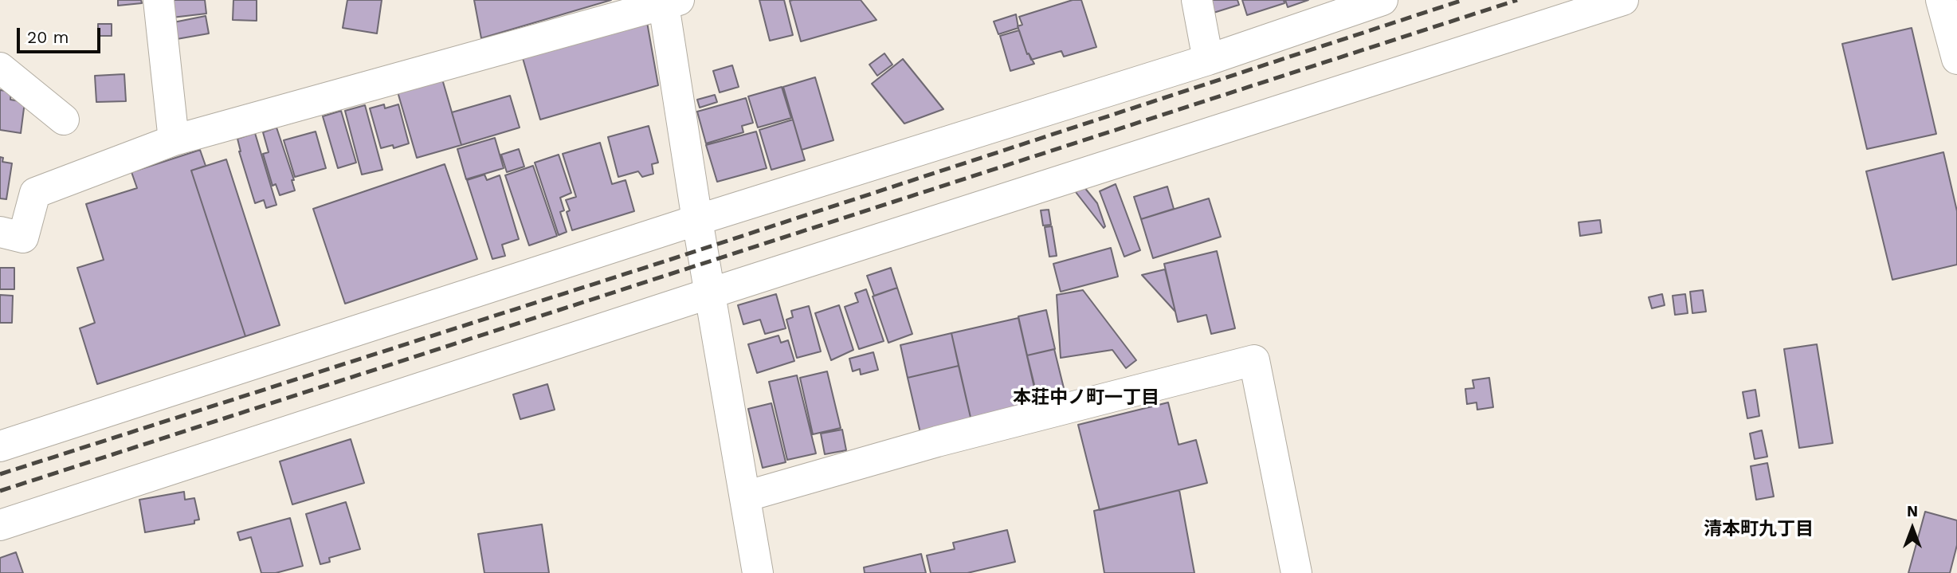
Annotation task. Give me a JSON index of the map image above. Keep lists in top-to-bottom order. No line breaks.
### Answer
{"districts":["本荘中ノ町一丁目","清本町九丁目"],"scale_bar":"20 m","north":"top"}
